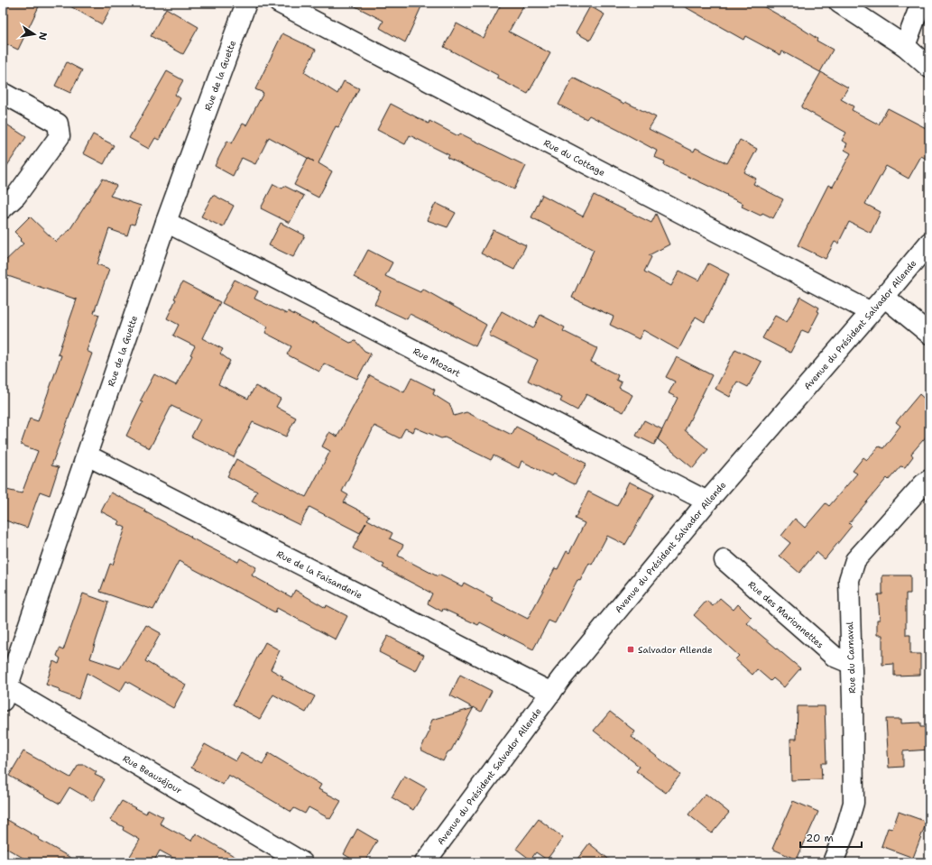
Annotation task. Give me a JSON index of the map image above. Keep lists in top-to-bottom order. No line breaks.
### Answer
{"streets":{"street":["Rue de la Guette","Rue du Cottage","Avenue du Président Salvador Allende","Rue Mozart","Rue de la Faisanderie","Rue des Marionnettes","Rue du Carnaval","Rue Beauséjour"]},"crossings":[["Rue de la Guette","Rue Mozart"],["Rue de la Guette","Rue de la Faisanderie"],["Rue de la Guette","Rue Beauséjour"],["Rue du Cottage","Avenue du Président Salvador Allende"],["Avenue du Président Salvador Allende","Rue Mozart"],["Avenue du Président Salvador Allende","Rue de la Faisanderie"],["Rue des Marionnettes","Rue du Carnaval"]],"places":{"transit":["Salvador Allende"]},"scale_bar":"20 m","north":"right"}
